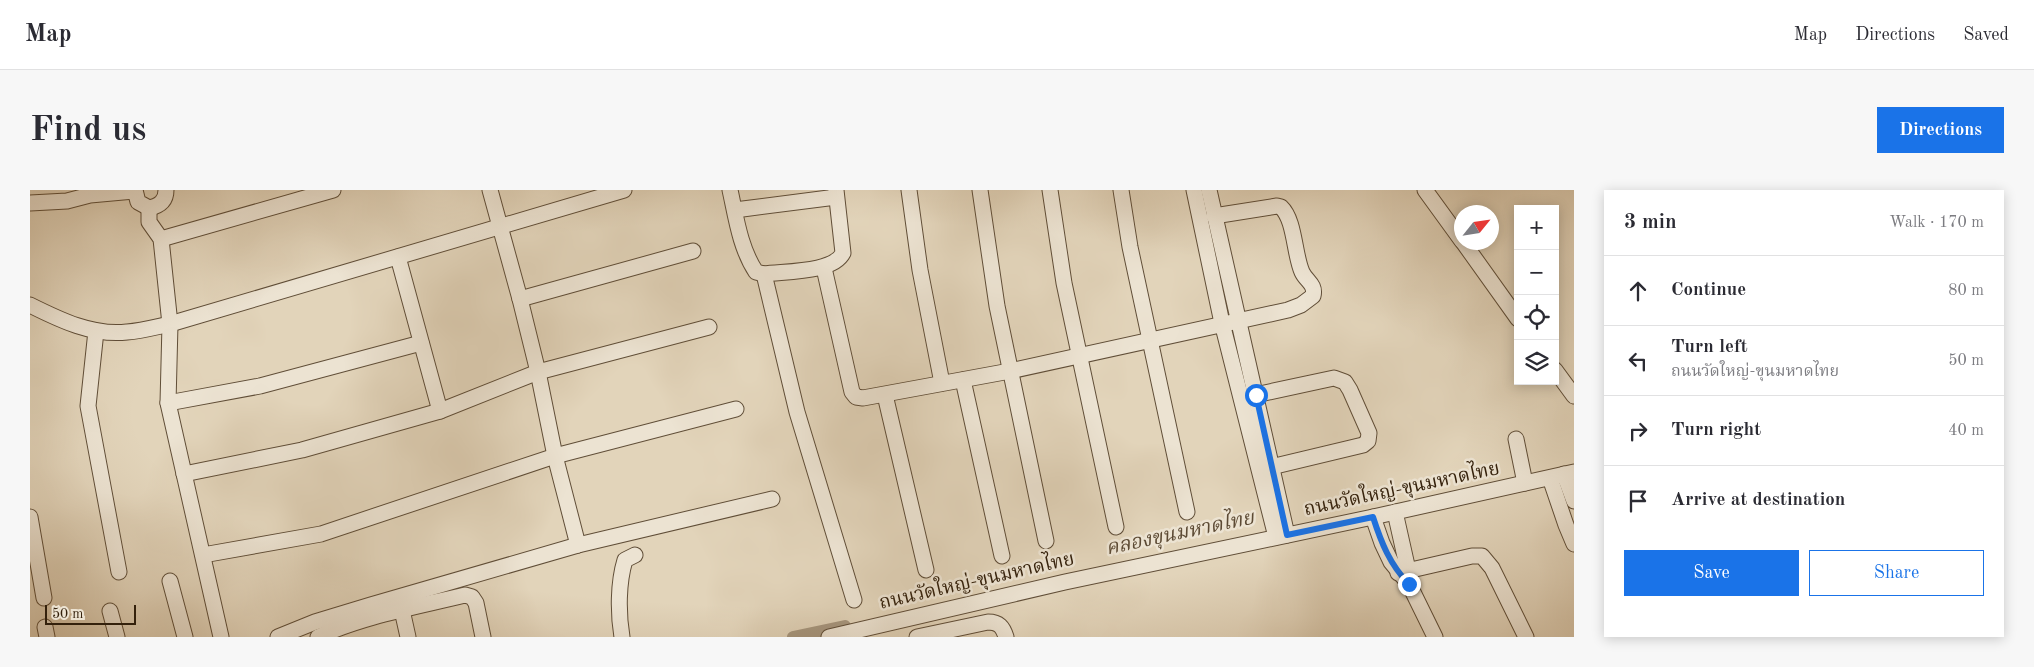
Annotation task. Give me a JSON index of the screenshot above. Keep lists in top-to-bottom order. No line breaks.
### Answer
{"streets":{"street":["ถนนวัดใหญ่-ขุนมหาดไทย"]},"water":["คลองขุนมหาดไทย"],"scale_bar":"50 m","north":"top right","page":{"header":"Map","nav":["Map","Directions","Saved"],"buttons":["Directions",["Save","Share"]],"title":"Find us","heading":["3 min","Walk · 170 m"],"map_buttons":["+","−"],"list":[["Continue","80 m"],["Turn left","ถนนวัดใหญ่-ขุนมหาดไทย","50 m"],["Turn right","40 m"],"Arrive at destination"],"scale":"50 m"}}
